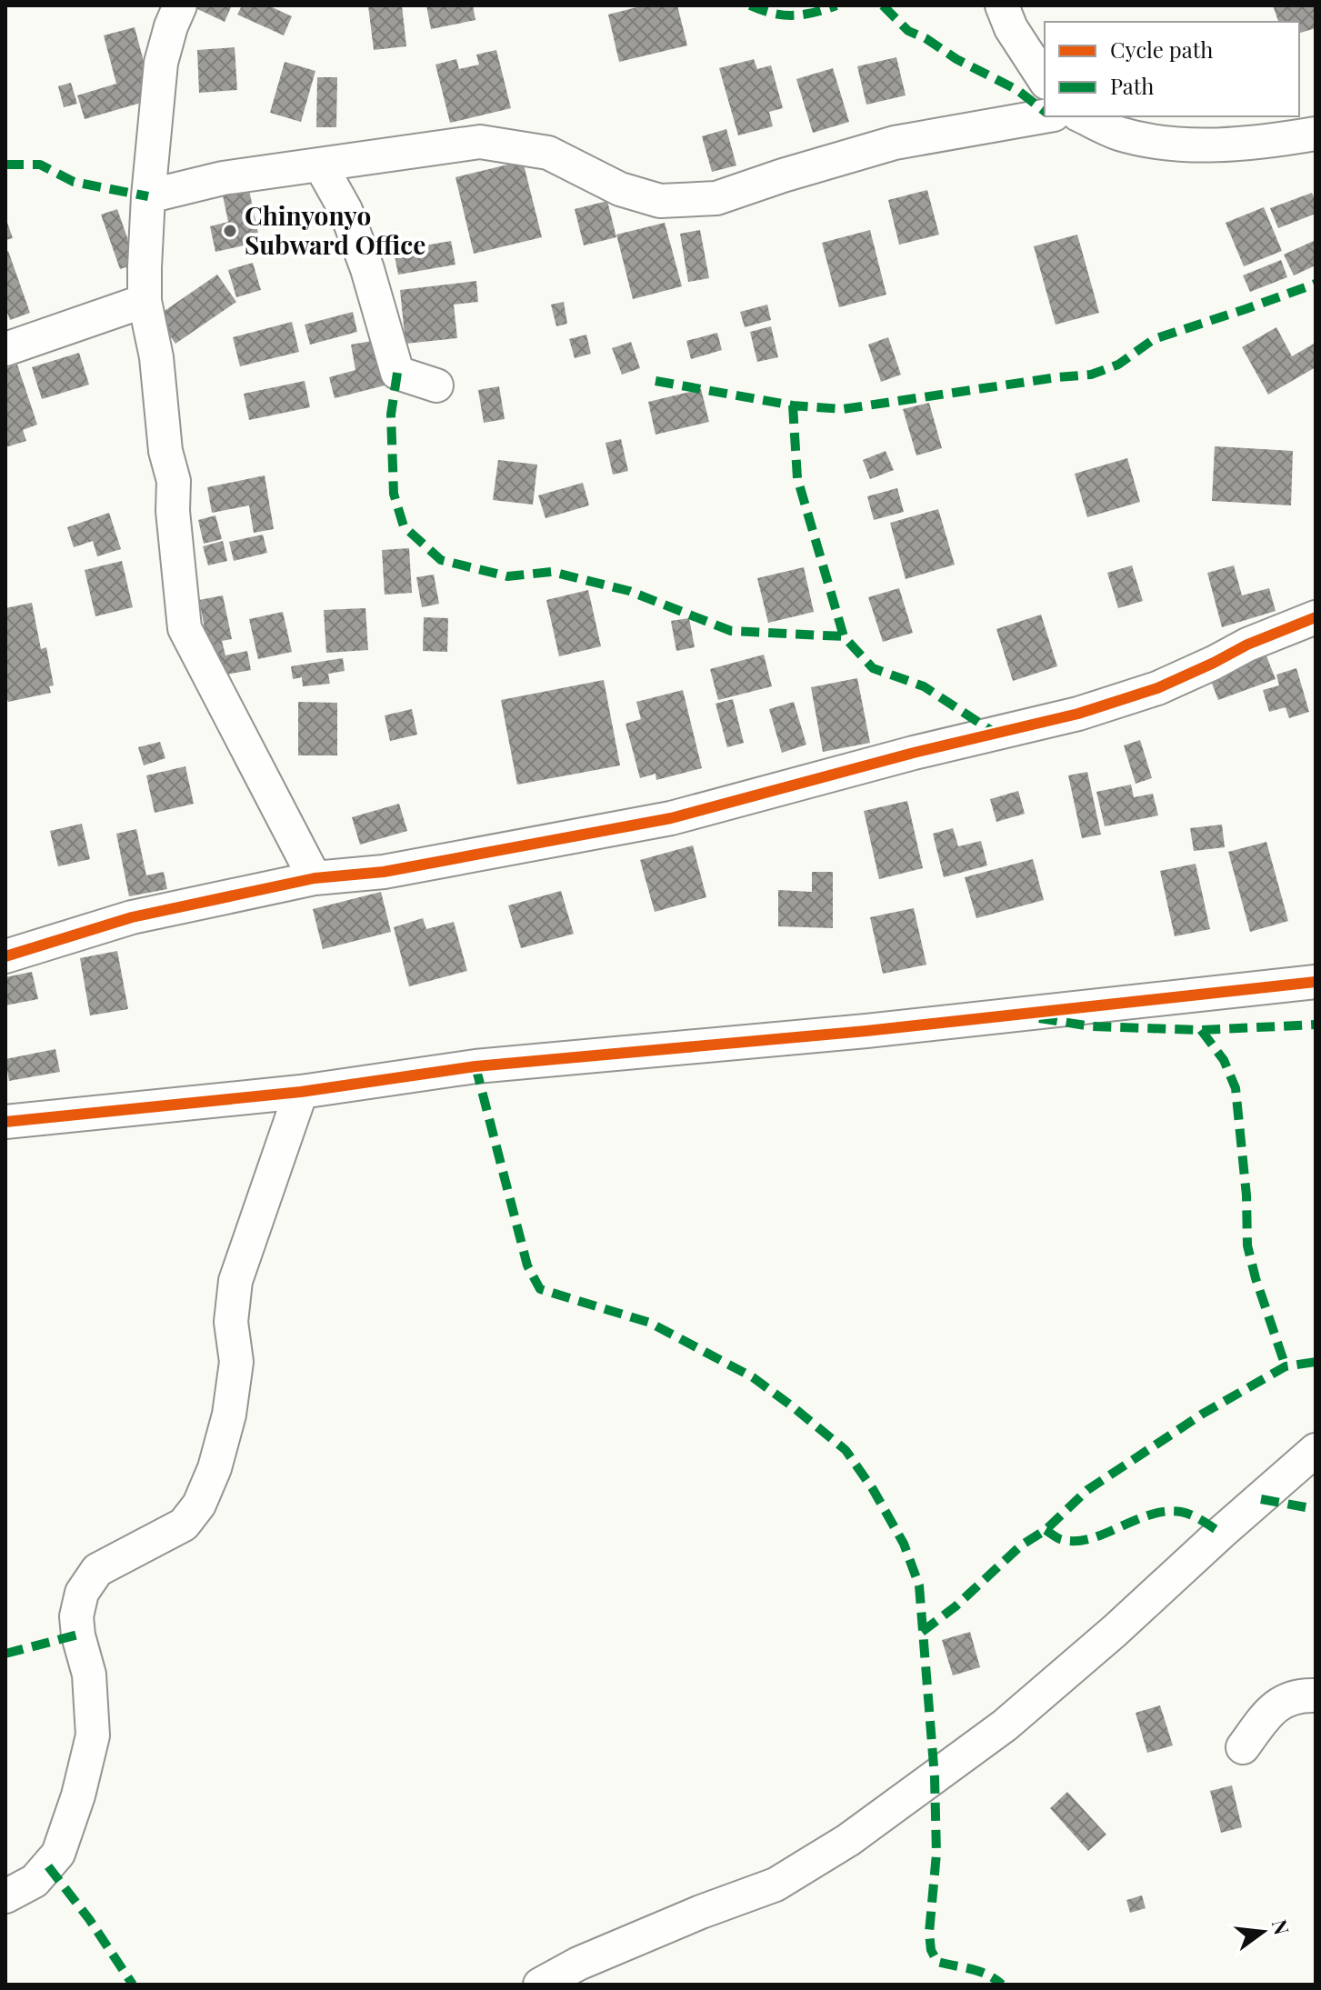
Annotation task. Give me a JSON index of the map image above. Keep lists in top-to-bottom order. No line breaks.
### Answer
{"places":["Chinyonyo Subward Office"],"legend":["Cycle path","Path"],"north":"right"}
